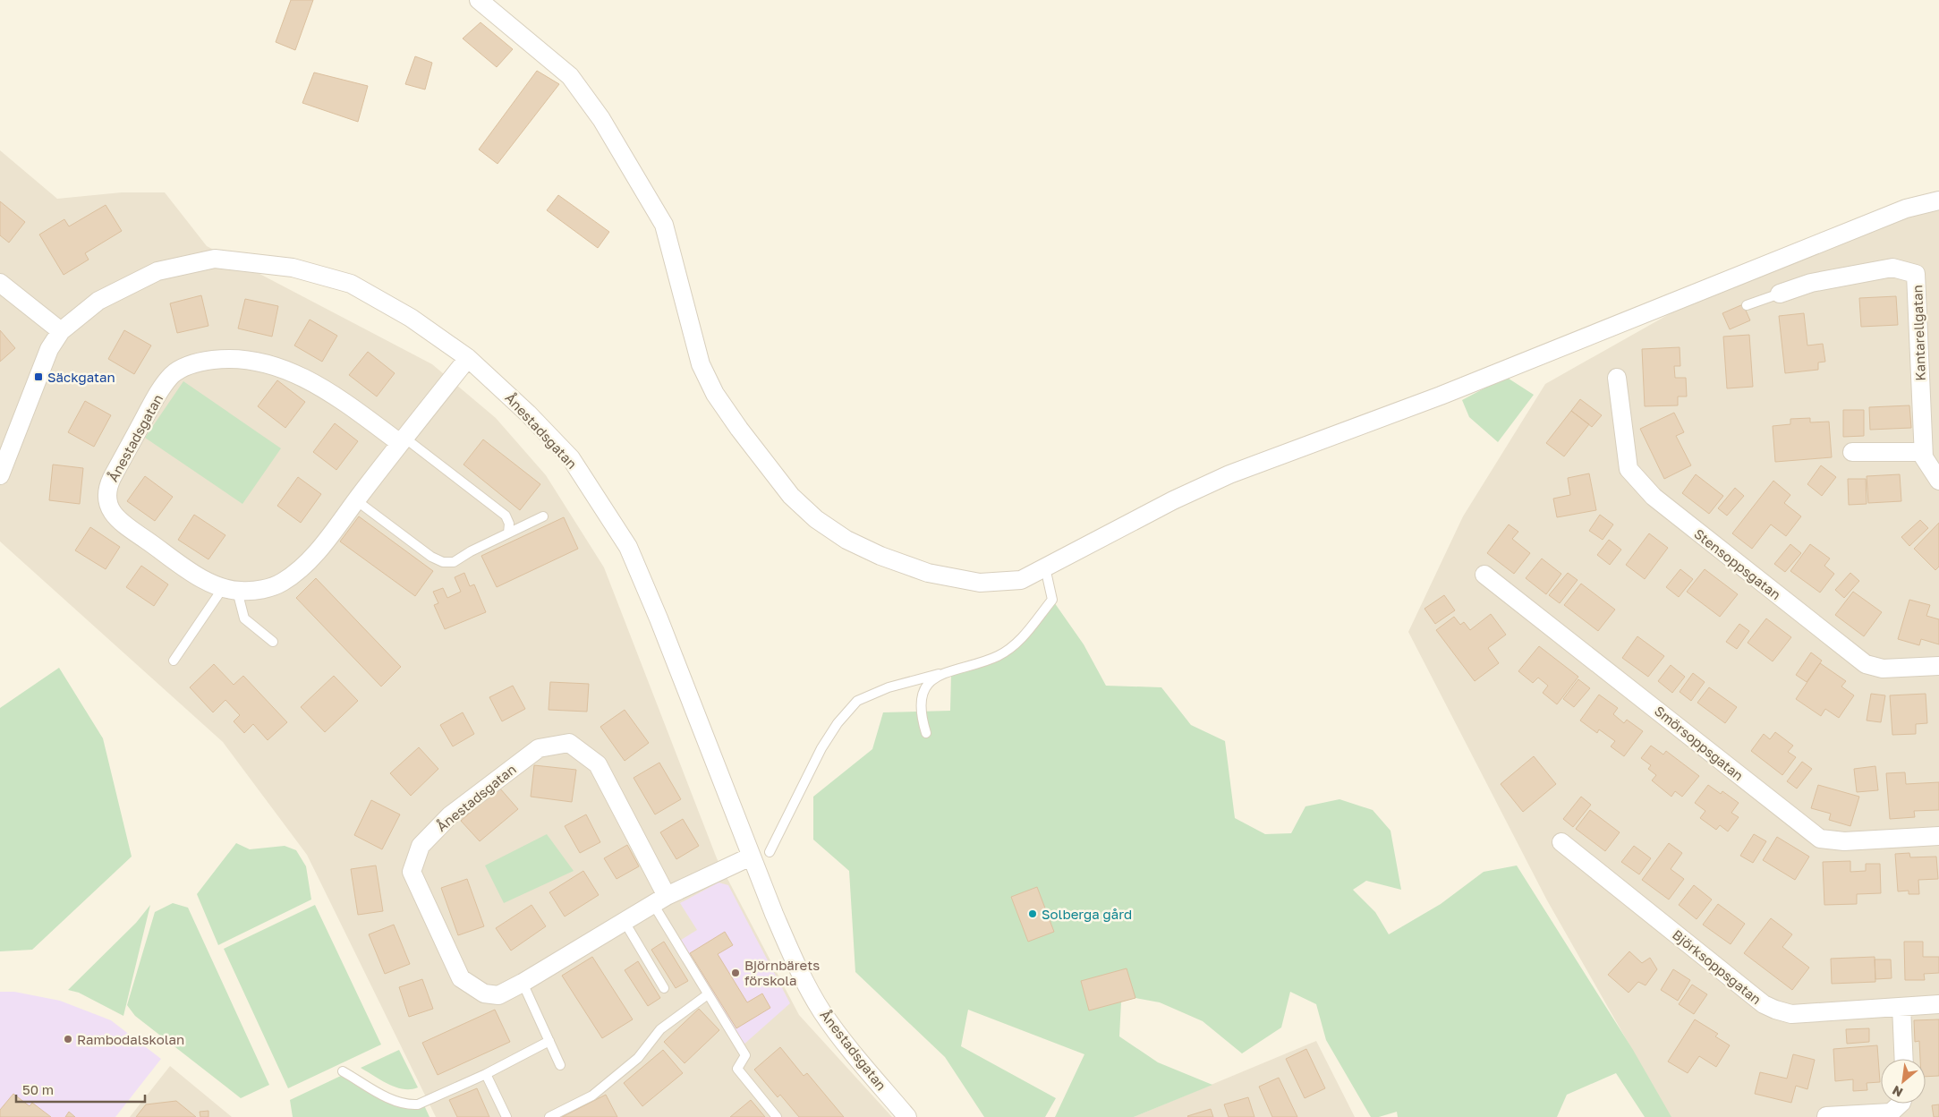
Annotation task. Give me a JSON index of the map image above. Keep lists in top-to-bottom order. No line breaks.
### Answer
{"streets":{"street":["Kantarellgatan","Ånestadsgatan","Stensoppsgatan","Smörsoppsgatan","Björksoppsgatan"]},"places":{"transit":["Säckgatan"],"other":["Solberga gård","Björnbärets förskola","Rambodalskolan"]},"scale_bar":"50 m","north":"bottom left"}
